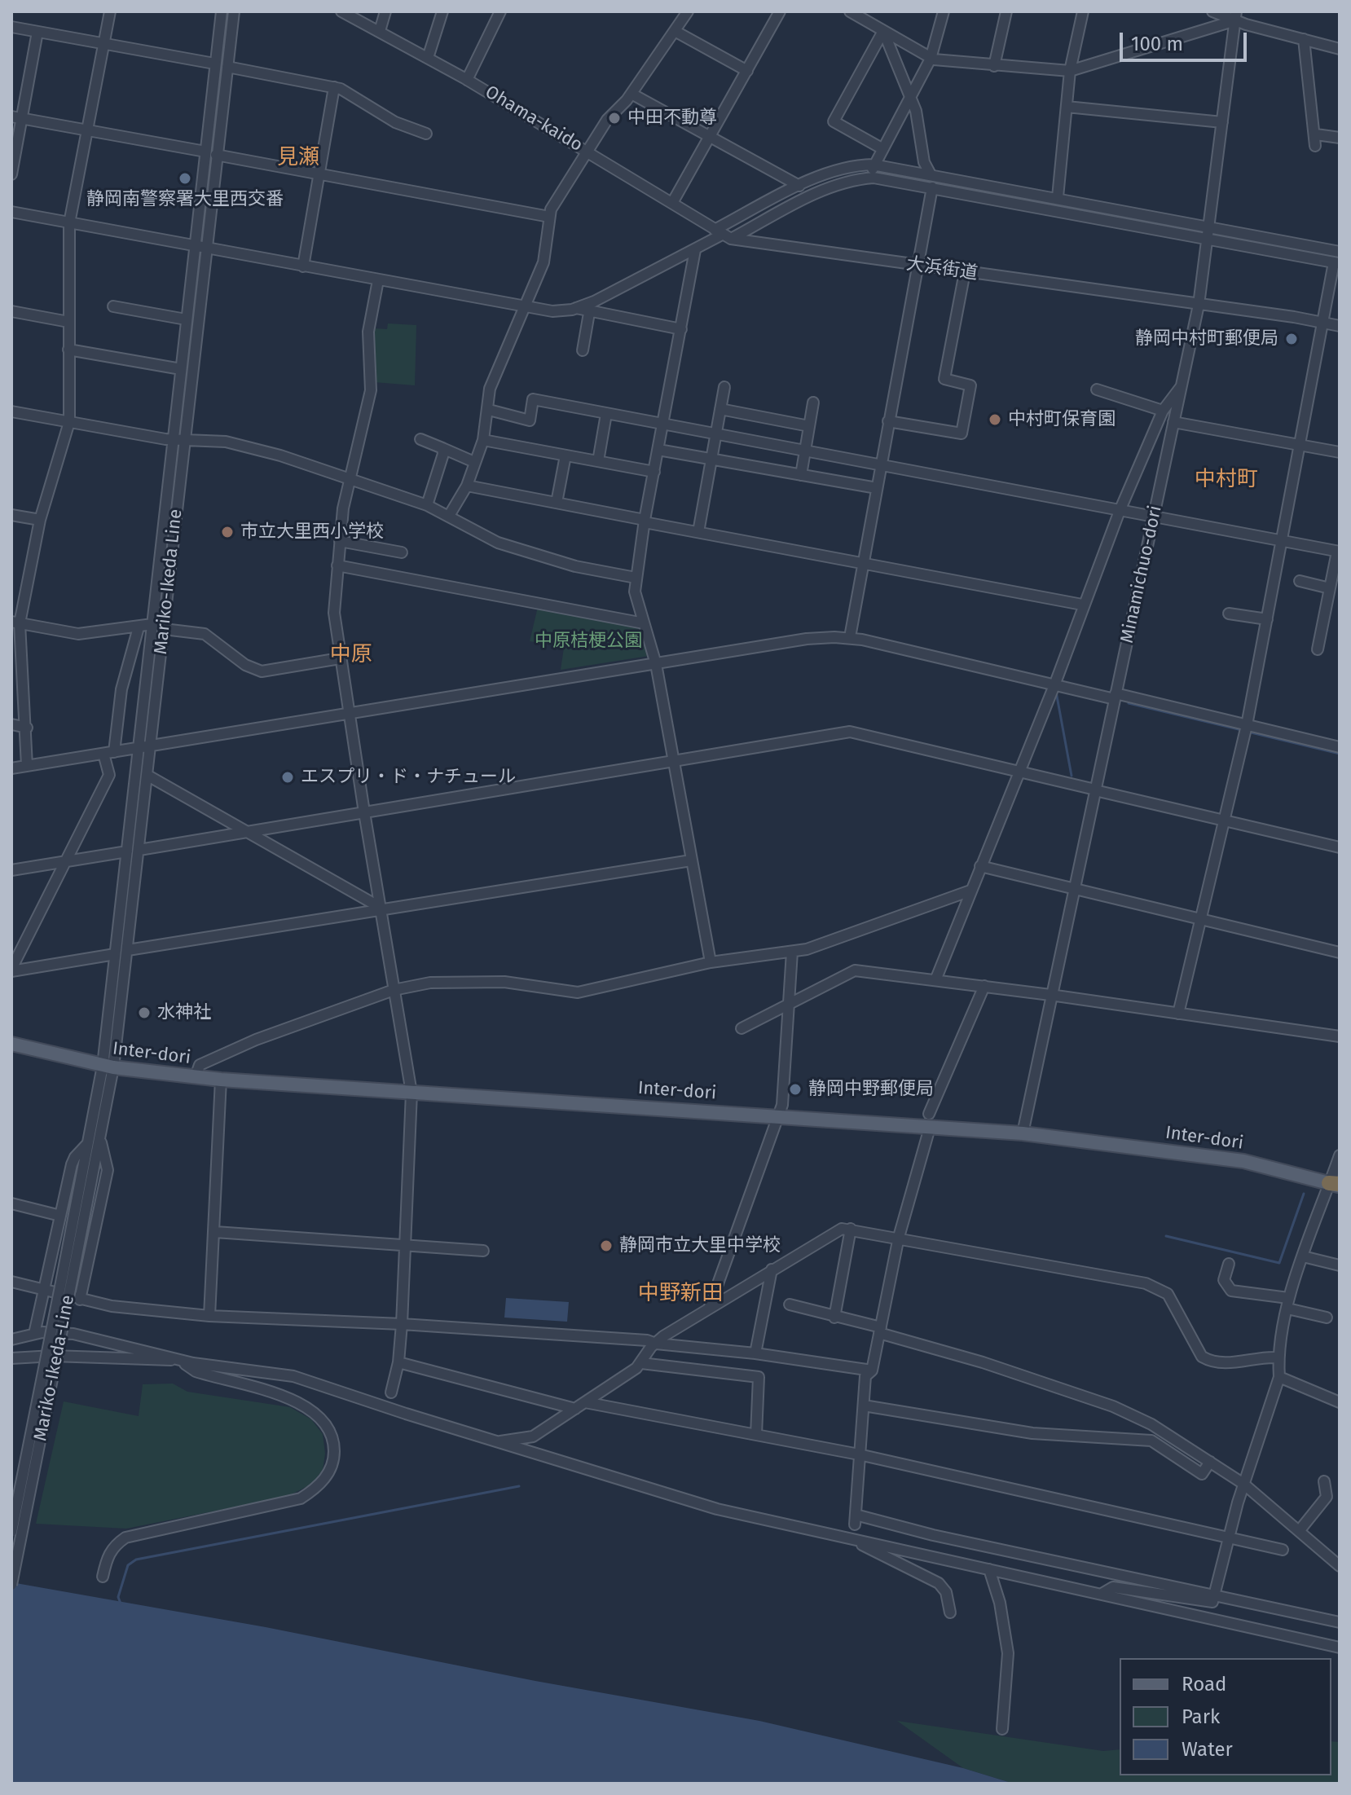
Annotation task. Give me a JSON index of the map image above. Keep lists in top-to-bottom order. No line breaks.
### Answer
{"streets":{"main road":["Inter-dori"],"street":["Ohama-kaido","大浜街道","Minamichuo-dori","Mariko-Ikeda Line","Mariko-Ikeda-Line"]},"crossings":[["Ohama-kaido","大浜街道"],["大浜街道","Minamichuo-dori"],["Minamichuo-dori","Inter-dori"],["Mariko-Ikeda Line","Inter-dori"],["Mariko-Ikeda Line","Mariko-Ikeda-Line"]],"districts":["見瀬","中村町","中原","中野新田"],"parks":["中原桔梗公園"],"places":["中田不動尊","静岡南警察署大里西交番","静岡中村町郵便局","中村町保育園","市立大里西小学校","エスプリ・ド・ナチュール","水神社","静岡中野郵便局","静岡市立大里中学校"],"legend":["Road","Park","Water"],"scale_bar":"100 m"}
